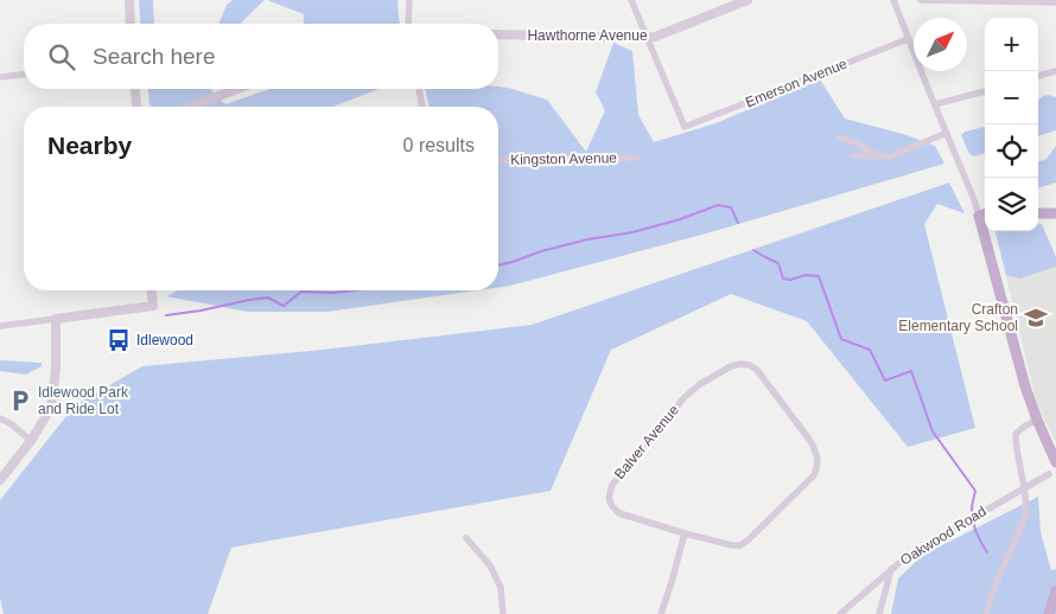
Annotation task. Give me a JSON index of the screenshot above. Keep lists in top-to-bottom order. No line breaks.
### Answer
{"streets":{"street":["Hawthorne Avenue","Emerson Avenue","Kingston Avenue","Balver Avenue","Oakwood Road"]},"crossings":[["Hawthorne Avenue","Emerson Avenue"]],"places":{"school or university":["Crafton Elementary School"],"bus stop":["Idlewood"],"parking":["Idlewood Park and Ride Lot"]},"north":"top right","page":{"map_buttons":["+","−"],"search":"Search here","heading":["Nearby","0 results"]}}
